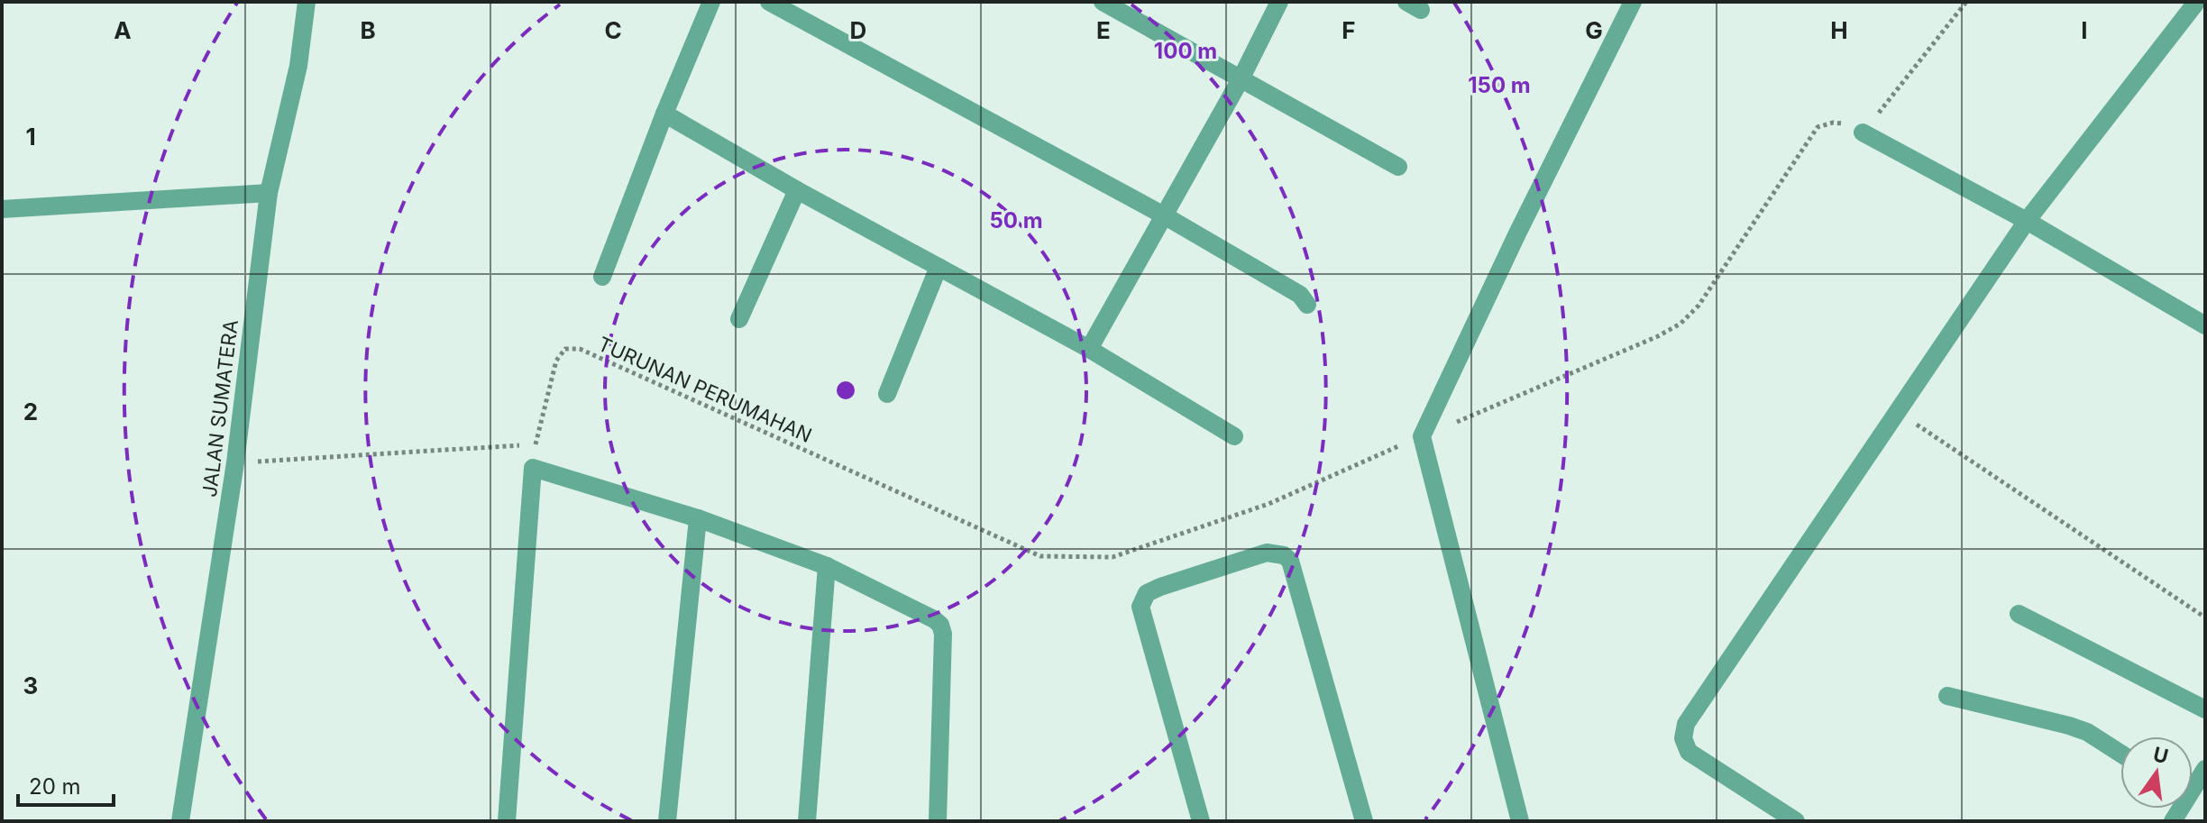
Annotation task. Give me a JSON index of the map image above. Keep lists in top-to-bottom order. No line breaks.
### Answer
{"streets":{"street":["JALAN SUMATERA"],"path":["TURUNAN PERUMAHAN"]},"crossings":[["TURUNAN PERUMAHAN","JALAN SUMATERA"]],"scale_bar":"20 m","north":"top","grid":{"columns":["A","B","C","D","E","F","G","H","I"],"rows":["1","2","3"]},"rings":["100 m","150 m","50 m"]}
